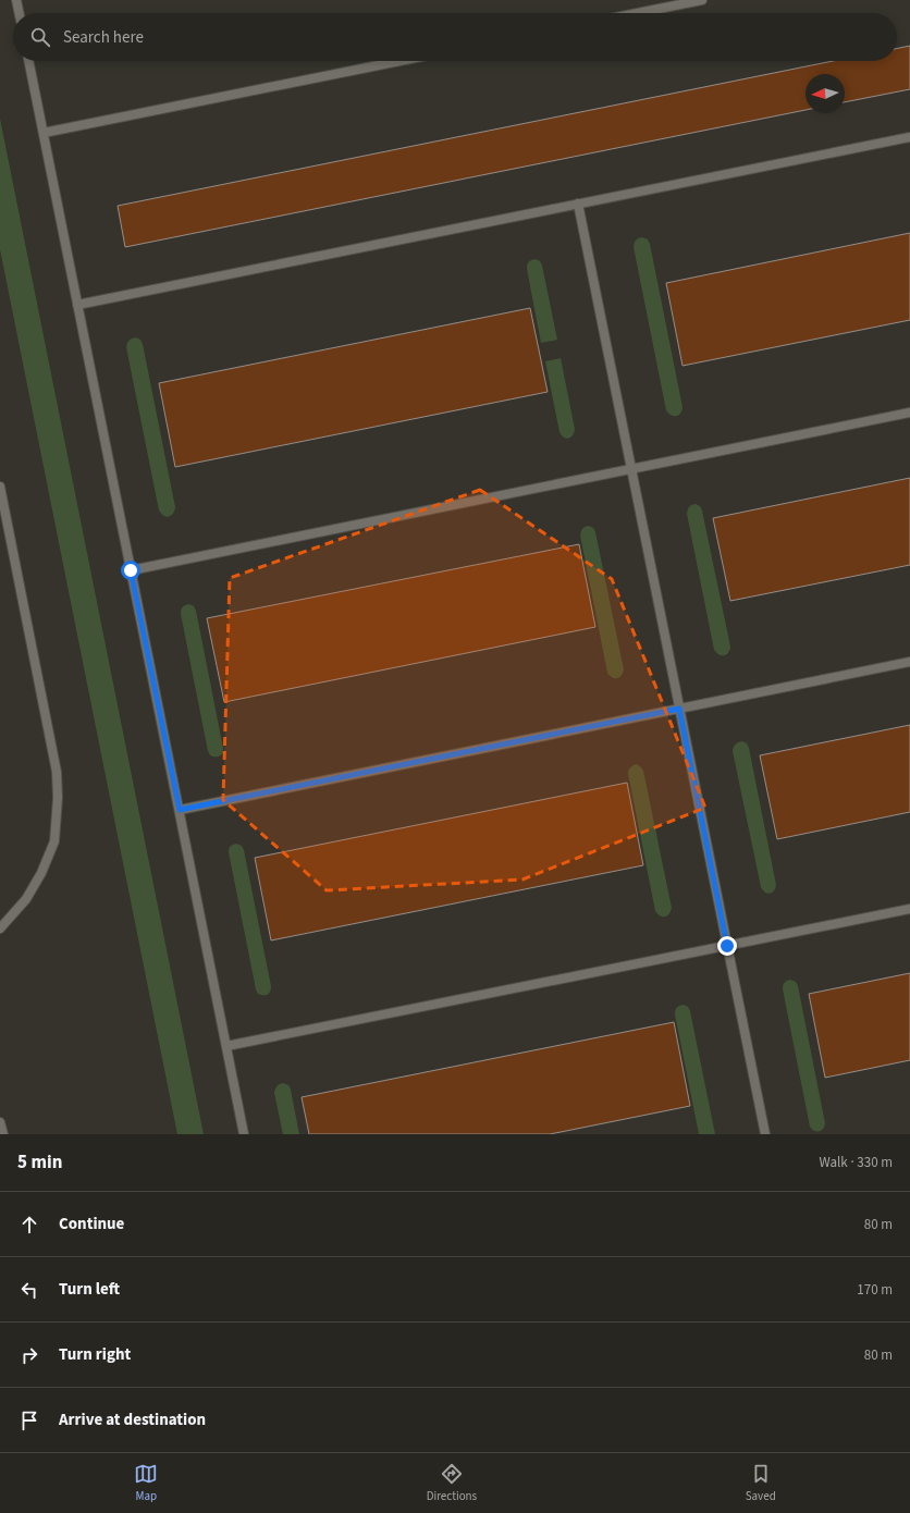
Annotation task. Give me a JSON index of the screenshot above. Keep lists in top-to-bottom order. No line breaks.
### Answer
{"north":"left","page":{"search":"Search here","heading":["5 min","Walk · 330 m"],"list":[["Continue","80 m"],["Turn left","170 m"],["Turn right","80 m"],"Arrive at destination"],"nav":["Map","Directions","Saved"]}}
